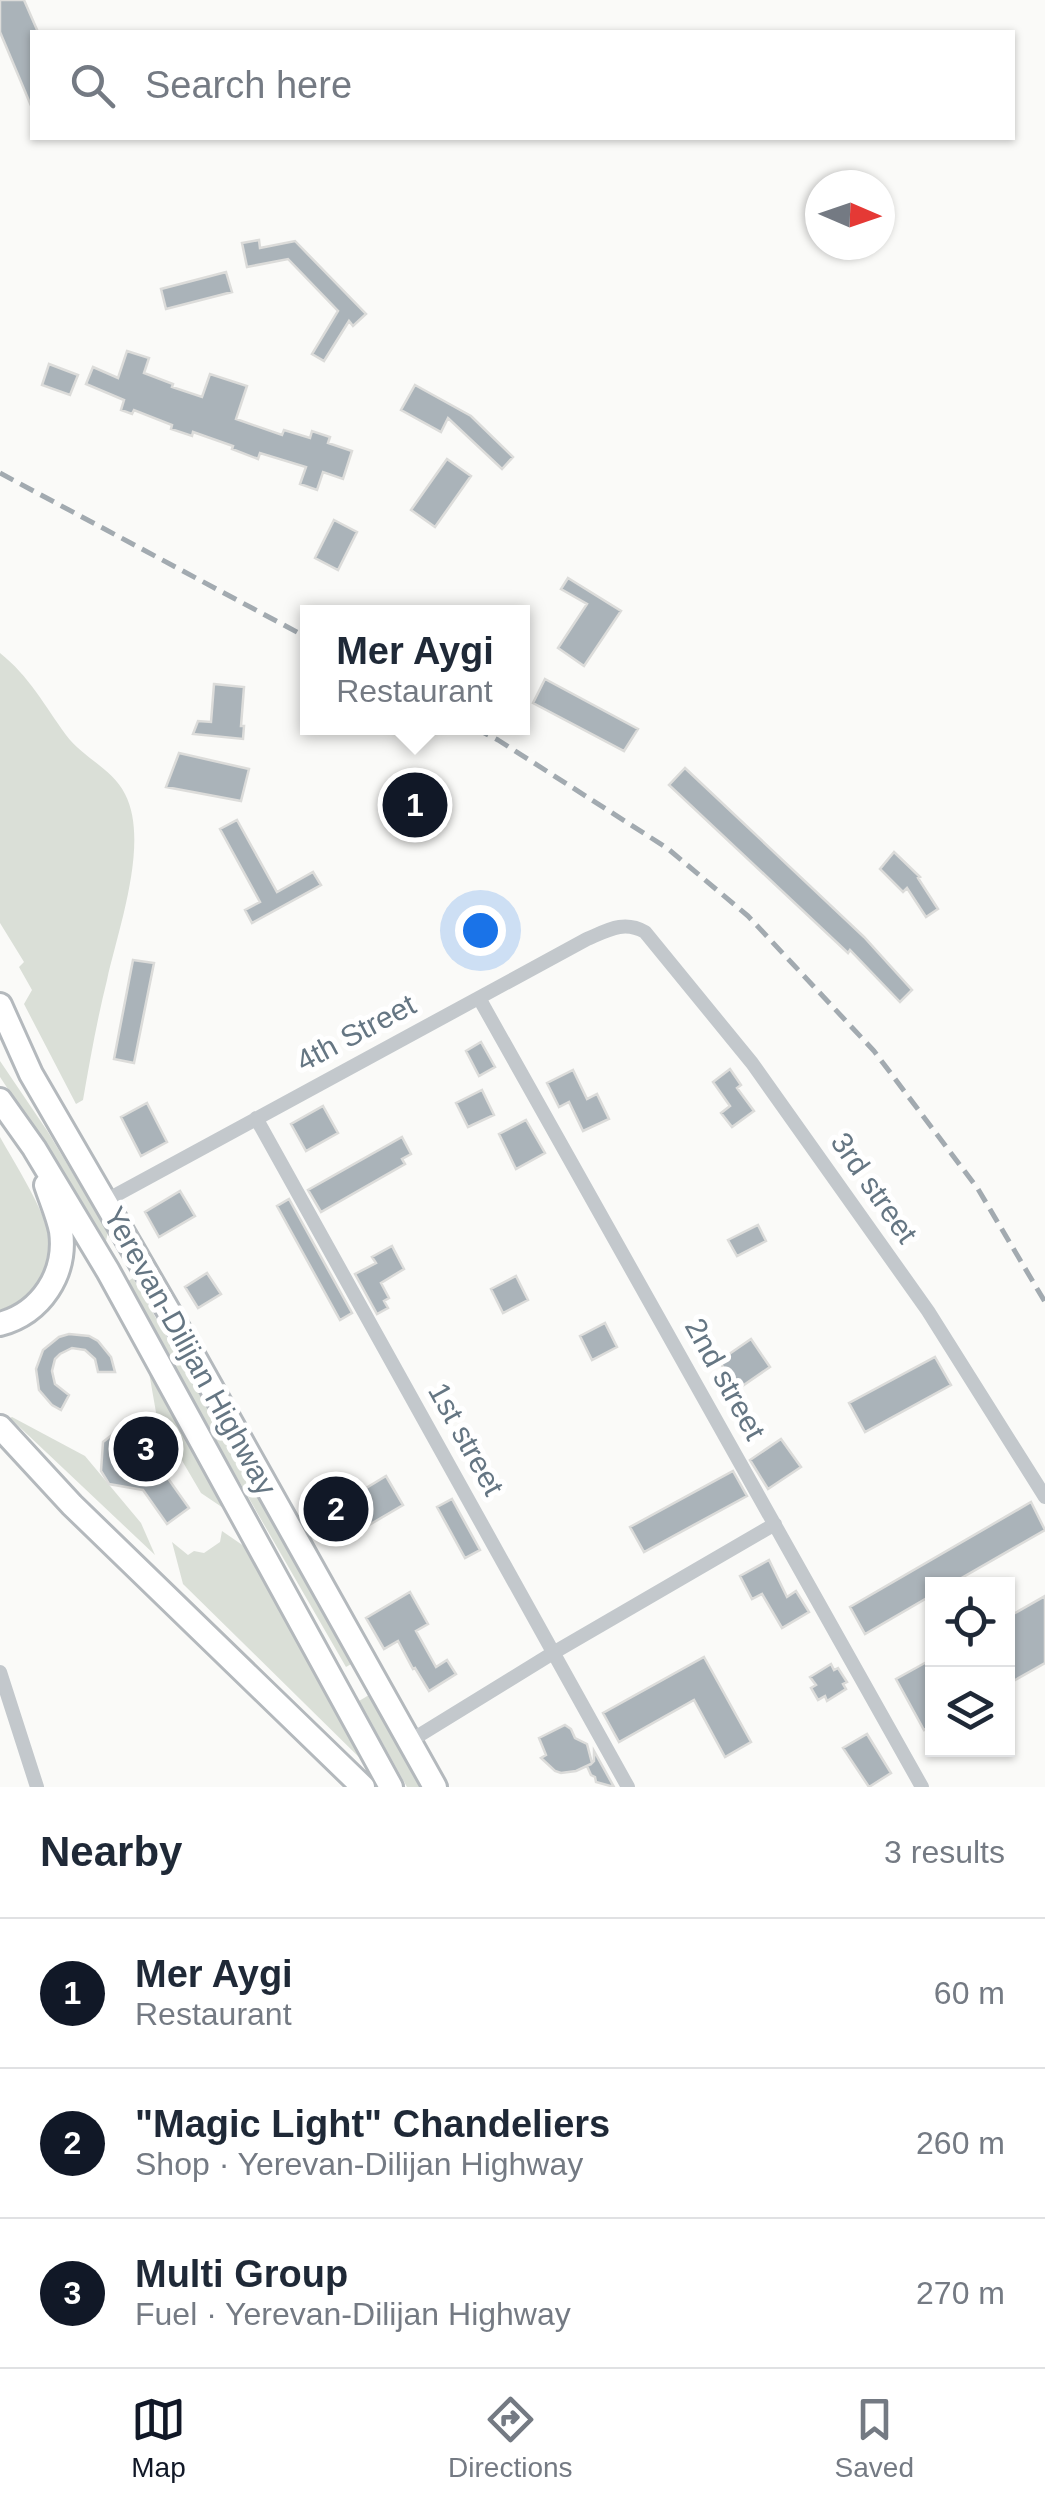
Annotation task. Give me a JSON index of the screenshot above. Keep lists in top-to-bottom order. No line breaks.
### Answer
{"streets":{"highway":["Yerevan-Dilijan Highway"],"street":["4th Street","3rd street","2nd street","1st street"]},"crossings":[["4th Street","3rd street"],["4th Street","Yerevan-Dilijan Highway"],["4th Street","2nd street"],["4th Street","1st street"]],"north":"right","page":{"search":"Search here","popup":["Mer Aygi","Restaurant"],"pins":["1","3","2"],"heading":["Nearby","3 results"],"list":[{"mark":"1","name":"Mer Aygi","note":"Restaurant","value":"60 m"},{"mark":"2","name":"\"Magic Light\" Chandeliers","note":"Shop · Yerevan-Dilijan Highway","value":"260 m"},{"mark":"3","name":"Multi Group","note":"Fuel · Yerevan-Dilijan Highway","value":"270 m"}],"nav":["Map","Directions","Saved"]}}
